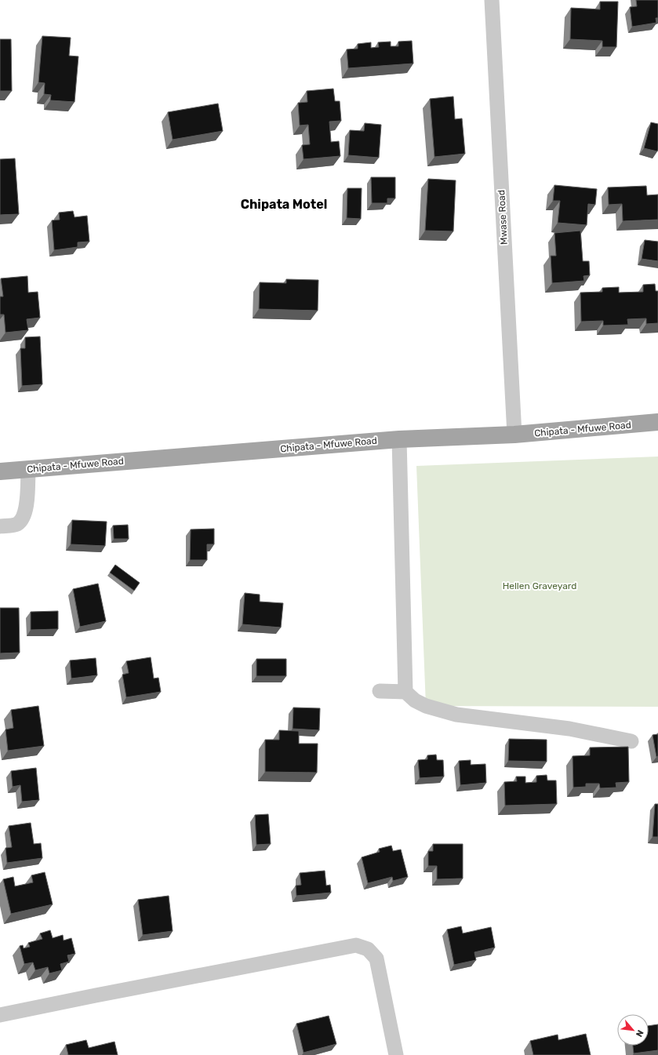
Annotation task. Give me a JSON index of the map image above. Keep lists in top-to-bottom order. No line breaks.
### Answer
{"streets":{"main road":["Chipata - Mfuwe Road"],"street":["Mwase Road"]},"crossings":[["Mwase Road","Chipata - Mfuwe Road"]],"districts":["Chipata Motel"],"parks":["Hellen Graveyard"],"north":"bottom right"}
